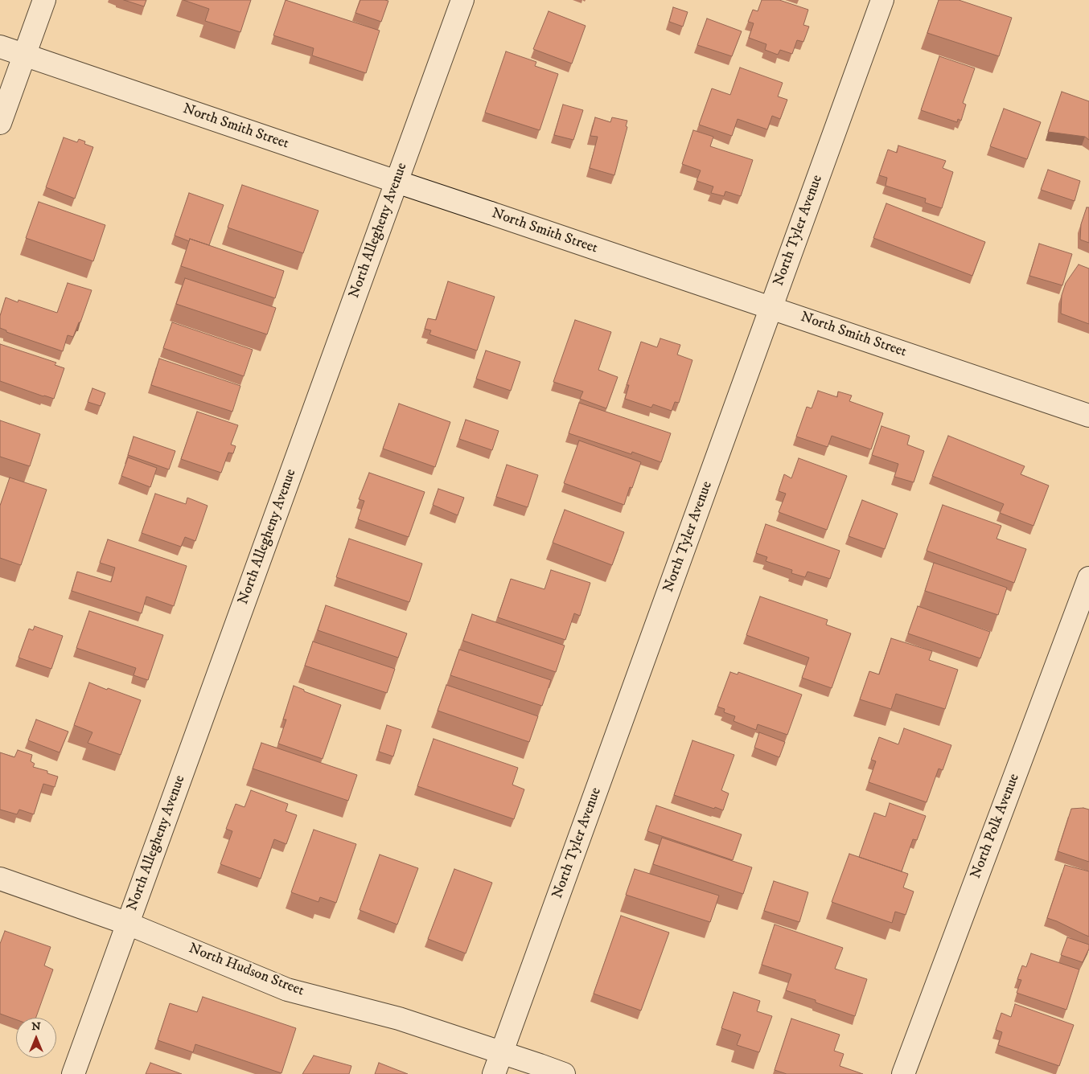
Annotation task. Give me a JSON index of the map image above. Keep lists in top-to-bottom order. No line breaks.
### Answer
{"streets":{"street":["North Smith Street","North Allegheny Avenue","North Tyler Avenue","North Polk Avenue","North Hudson Street"]},"crossings":[["North Smith Street","North Allegheny Avenue"],["North Smith Street","North Tyler Avenue"],["North Allegheny Avenue","North Hudson Street"],["North Tyler Avenue","North Hudson Street"]],"north":"top"}
